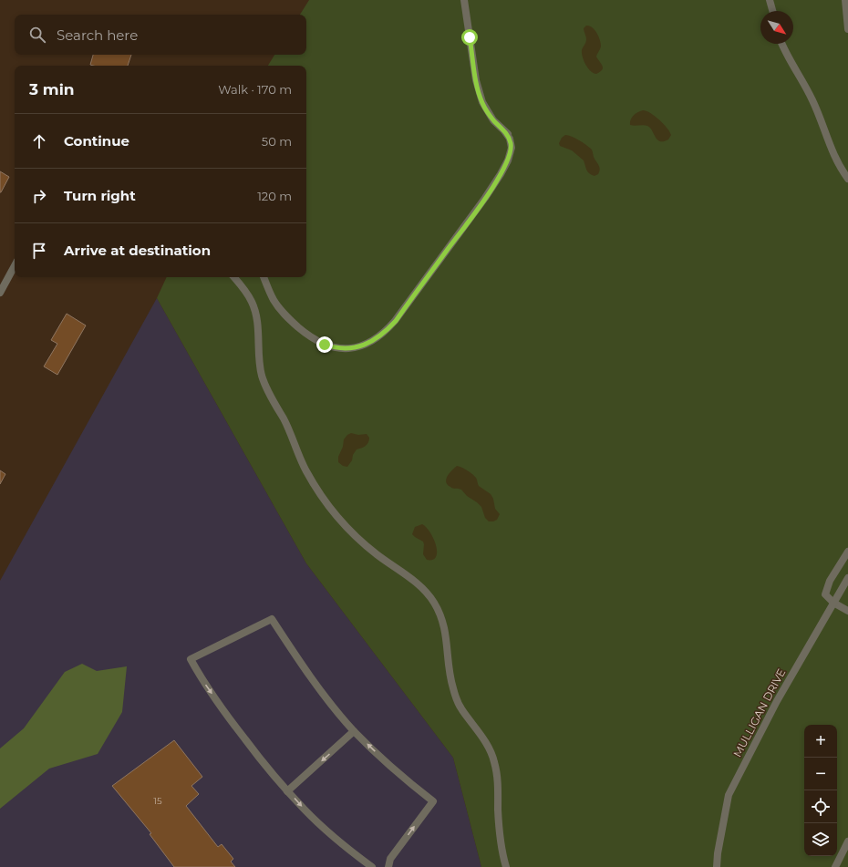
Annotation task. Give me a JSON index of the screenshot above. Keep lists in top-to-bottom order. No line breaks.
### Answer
{"streets":{"street":["MULLIGAN DRIVE"]},"house_numbers":["15"],"north":"bottom right","page":{"search":"Search here","heading":["3 min","Walk · 170 m"],"list":[["Continue","50 m"],["Turn right","120 m"],"Arrive at destination"],"map_buttons":["+","−"]}}
